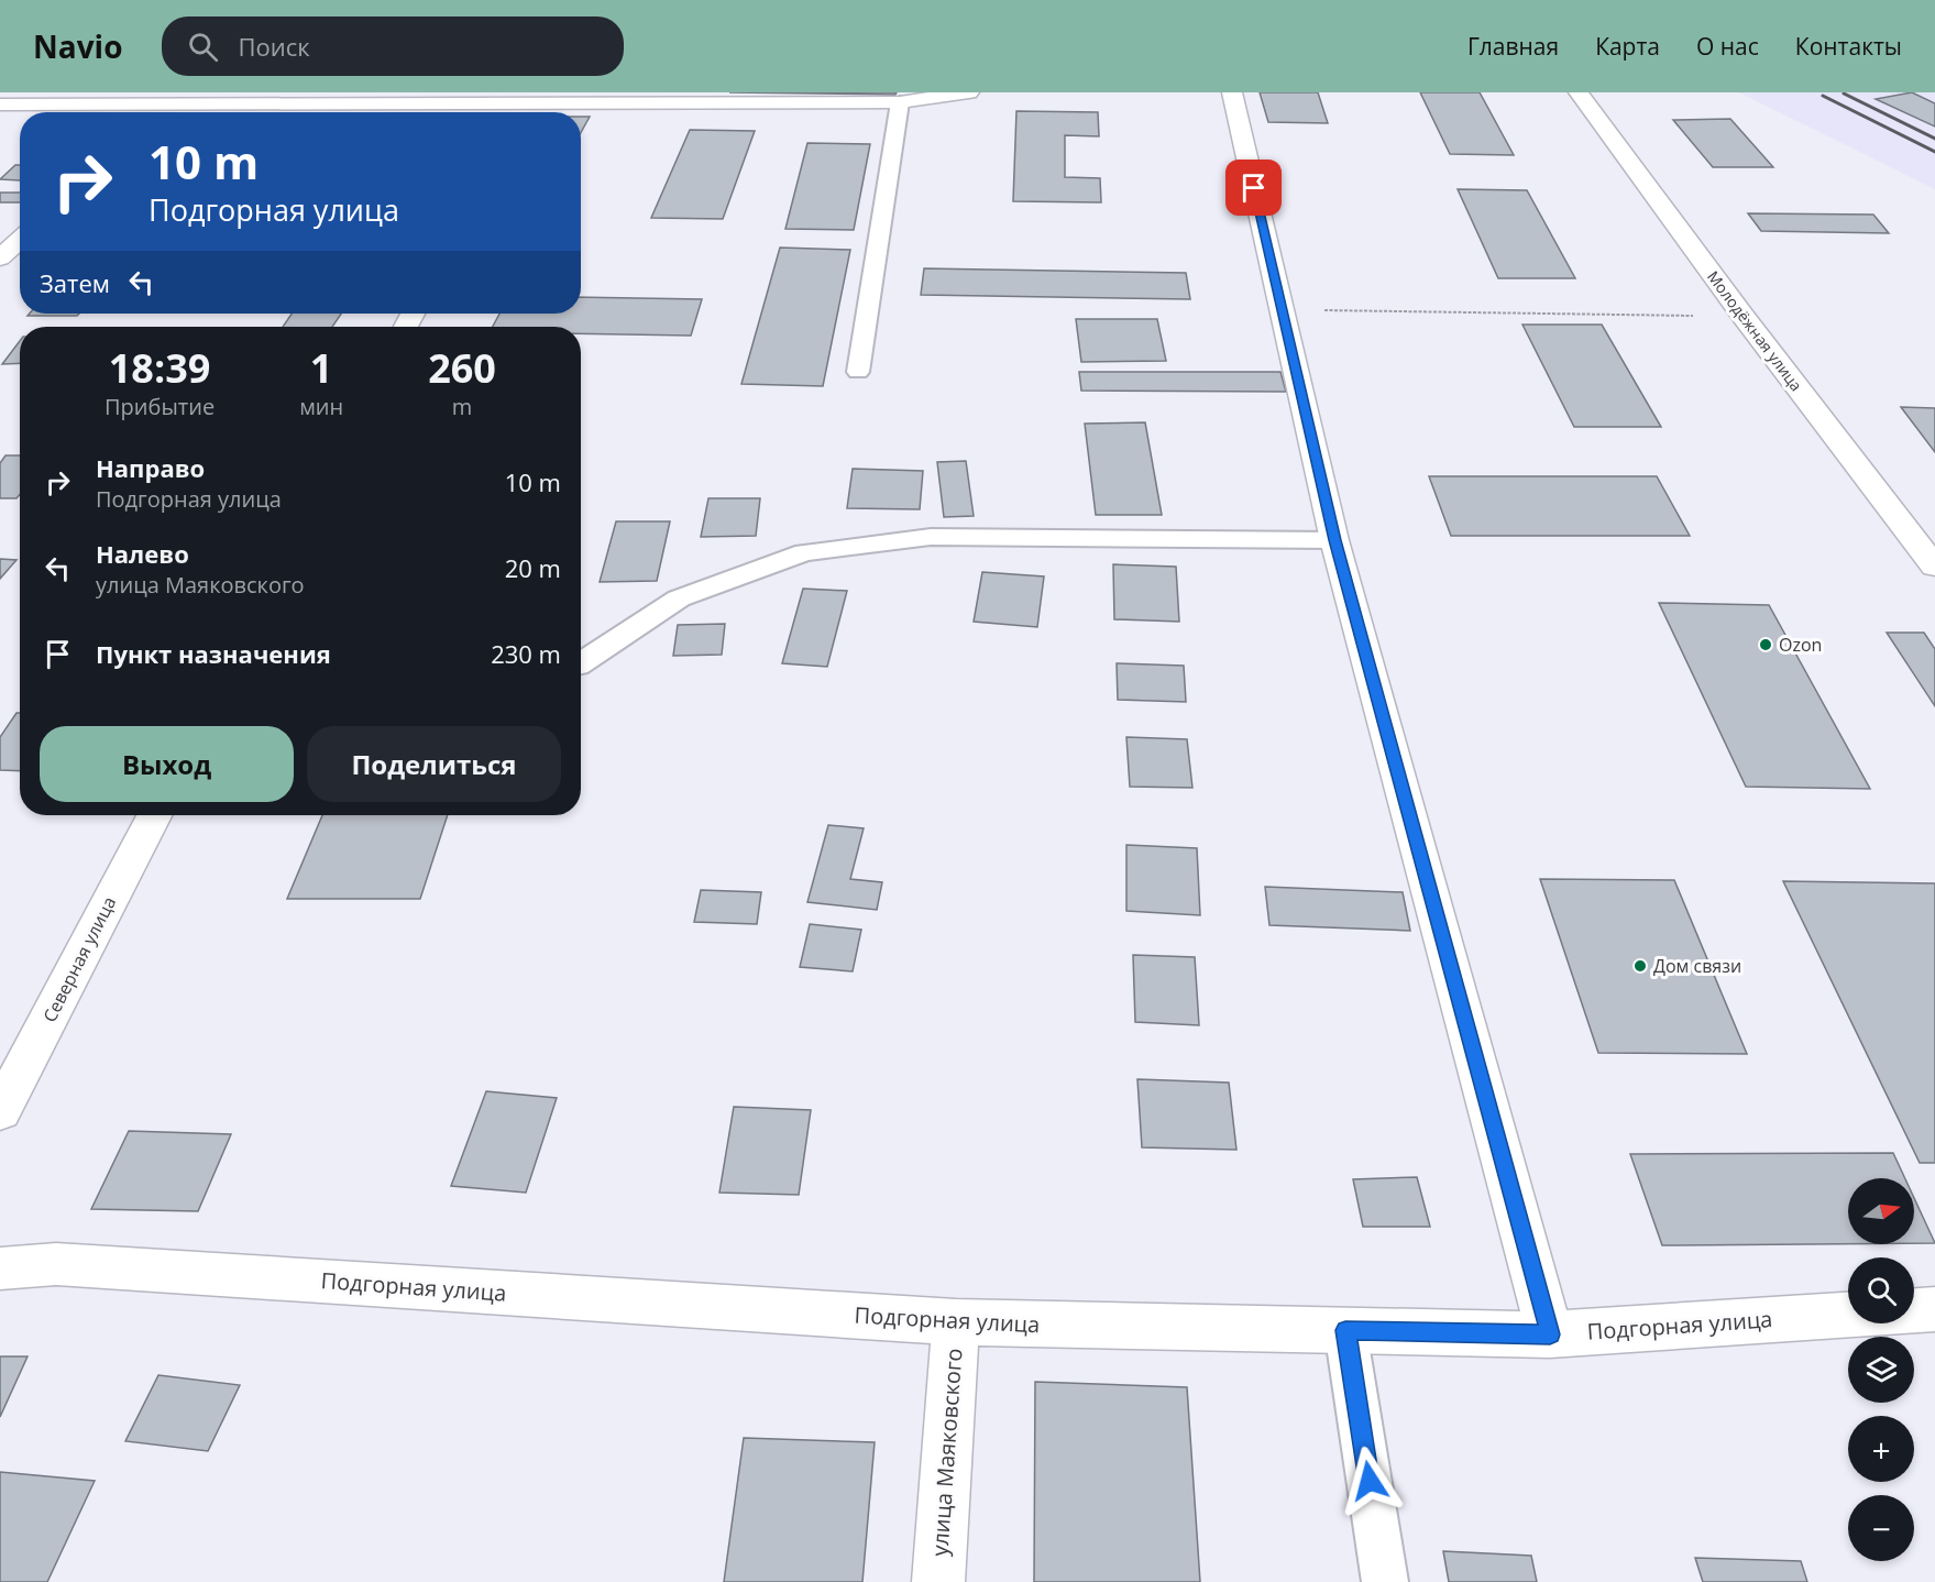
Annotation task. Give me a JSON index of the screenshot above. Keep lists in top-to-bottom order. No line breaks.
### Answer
{"streets":{"street":["Молодёжная улица","Северная улица","Подгорная улица","улица Маяковского"]},"crossings":[["Подгорная улица","улица Маяковского"]],"places":["Ozon","Дом связи"],"north":"right","page":{"header":"Navio","search":"Поиск","nav":["Главная","Карта","О нас","Контакты"],"turn":["10 m","Подгорная улица"],"then":"Затем","eta":["18:39","Прибытие","1","мин","260","m"],"list":[{"name":"Направо","note":"Подгорная улица","value":"10 m"},{"name":"Налево","note":"улица Маяковского","value":"20 m"},{"name":"Пункт назначения","value":"230 m"}],"buttons":["Выход","Поделиться"],"map_buttons":["+","−"]}}
